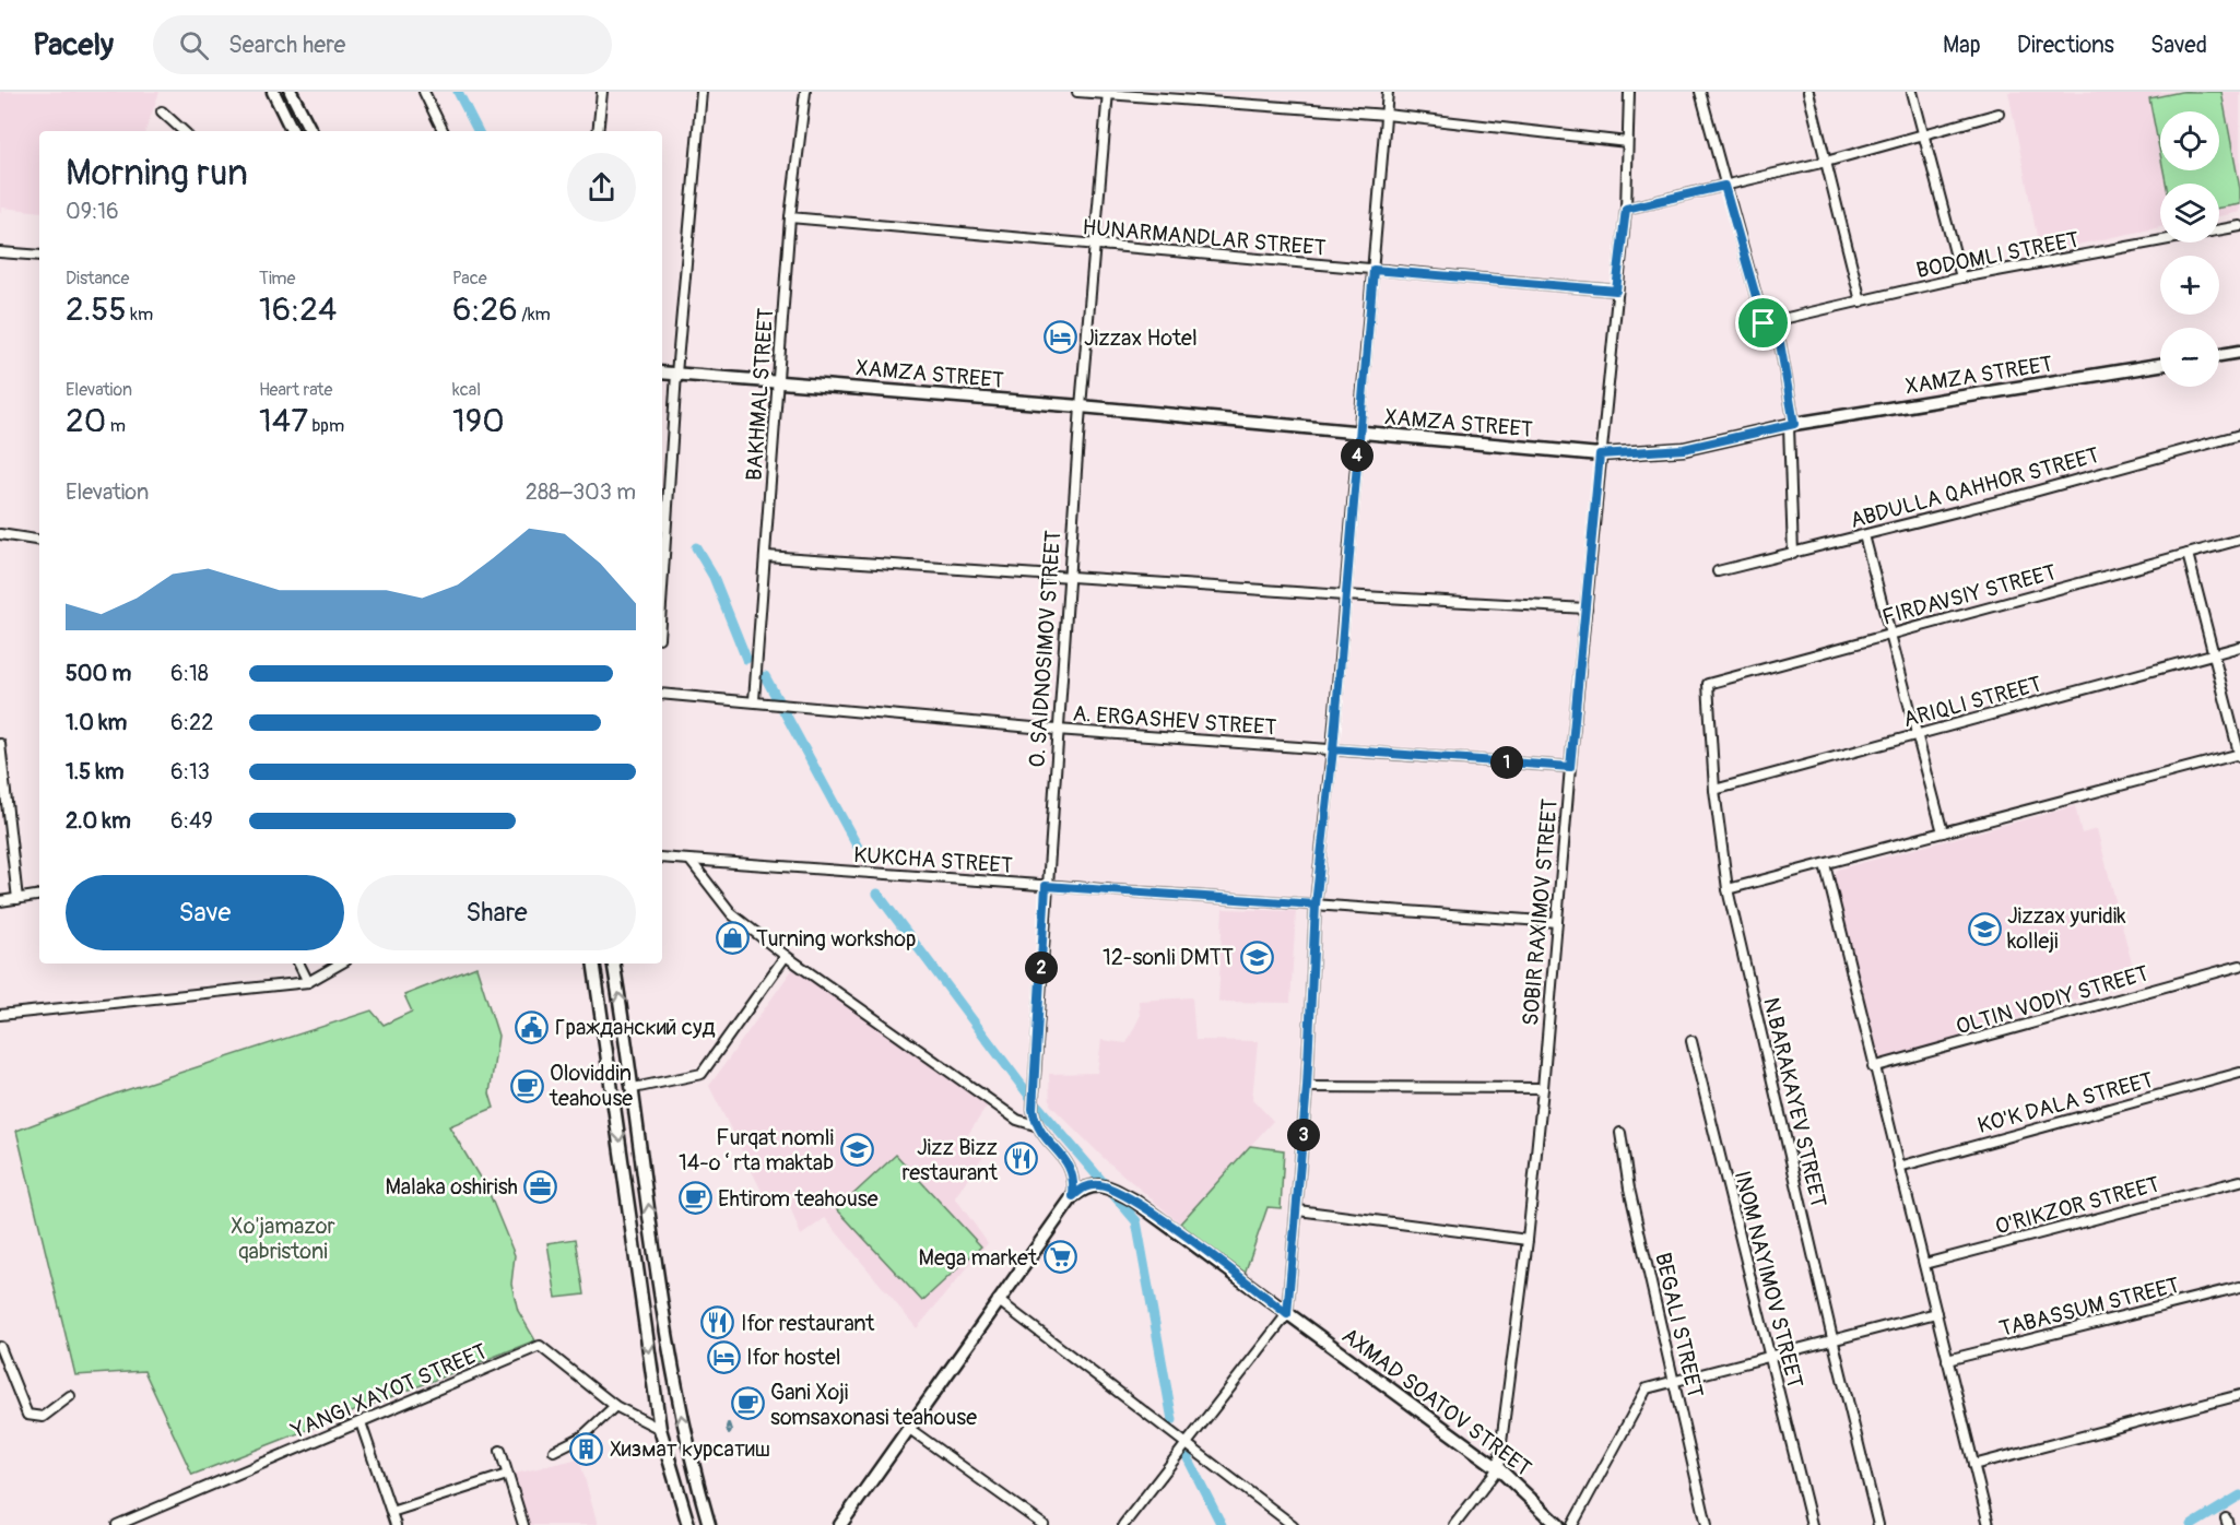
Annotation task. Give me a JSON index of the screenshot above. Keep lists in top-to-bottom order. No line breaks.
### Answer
{"streets":{"main road":["XAMZA STREET","AXMAD SOATOV STREET"],"street":["HUNARMANDLAR STREET","BODOMLI STREET","BAKHMAL STREET","ABDULLA QAHHOR STREET","FIRDAVSIY STREET","O. SAIDNOSIMOV STREET","ARIQLI STREET","A. ERGASHEV STREET","KUKCHA STREET","SOBIR RAXIMOV STREET","OLTIN VODIY STREET","N.BARAKAYEV STREET","KO'K DALA STREET","O'RIKZOR STREET","INOM NAYIMOV STREET","TABASSUM STREET","BEGALI STREET","YANGI XAYOT STREET"]},"crossings":[["HUNARMANDLAR STREET","BAKHMAL STREET"],["HUNARMANDLAR STREET","O. SAIDNOSIMOV STREET"],["HUNARMANDLAR STREET","SOBIR RAXIMOV STREET"],["XAMZA STREET","BAKHMAL STREET"],["XAMZA STREET","O. SAIDNOSIMOV STREET"],["XAMZA STREET","SOBIR RAXIMOV STREET"],["BAKHMAL STREET","A. ERGASHEV STREET"],["FIRDAVSIY STREET","N.BARAKAYEV STREET"],["O. SAIDNOSIMOV STREET","A. ERGASHEV STREET"],["O. SAIDNOSIMOV STREET","KUKCHA STREET"],["ARIQLI STREET","N.BARAKAYEV STREET"],["A. ERGASHEV STREET","SOBIR RAXIMOV STREET"],["KUKCHA STREET","SOBIR RAXIMOV STREET"],["SOBIR RAXIMOV STREET","AXMAD SOATOV STREET"]],"parks":["Xo'jamazor qabristoni"],"places":{"hotel":["Jizzax Hotel","Ifor hostel"],"school or university":["Jizzax yuridik kolleji","12-sonli DMTT","Furqat nomli 14-oʻrta maktab"],"shop":["Turning workshop"],"public building":["Гражданский суд"],"cafe":["Oloviddin teahouse","Ehtirom teahouse","Gani Xoji somsaxonasi teahouse"],"restaurant":["Jizz Bizz restaurant","Ifor restaurant"],"office":["Malaka oshirish"],"supermarket":["Mega market"],"building":["Хизмат курсатиш"]},"page":{"header":"Pacely","search":"Search here","nav":["Map","Directions","Saved"],"map_buttons":["+","−"],"heading":["Morning run","09:16"],"stats":[["Distance","2.55 km"],["Time","16:24"],["Pace","6:26 /km"],["Elevation","20 m"],["Heart rate","147 bpm"],["kcal","190"]],"pins":["4","1","2","3"],"chart":["Elevation","288–303 m"],"list":[{"name":"500 m","note":"6:18"},{"name":"1.0 km","note":"6:22"},{"name":"1.5 km","note":"6:13"},{"name":"2.0 km","note":"6:49"}],"buttons":["Save","Share"]}}
